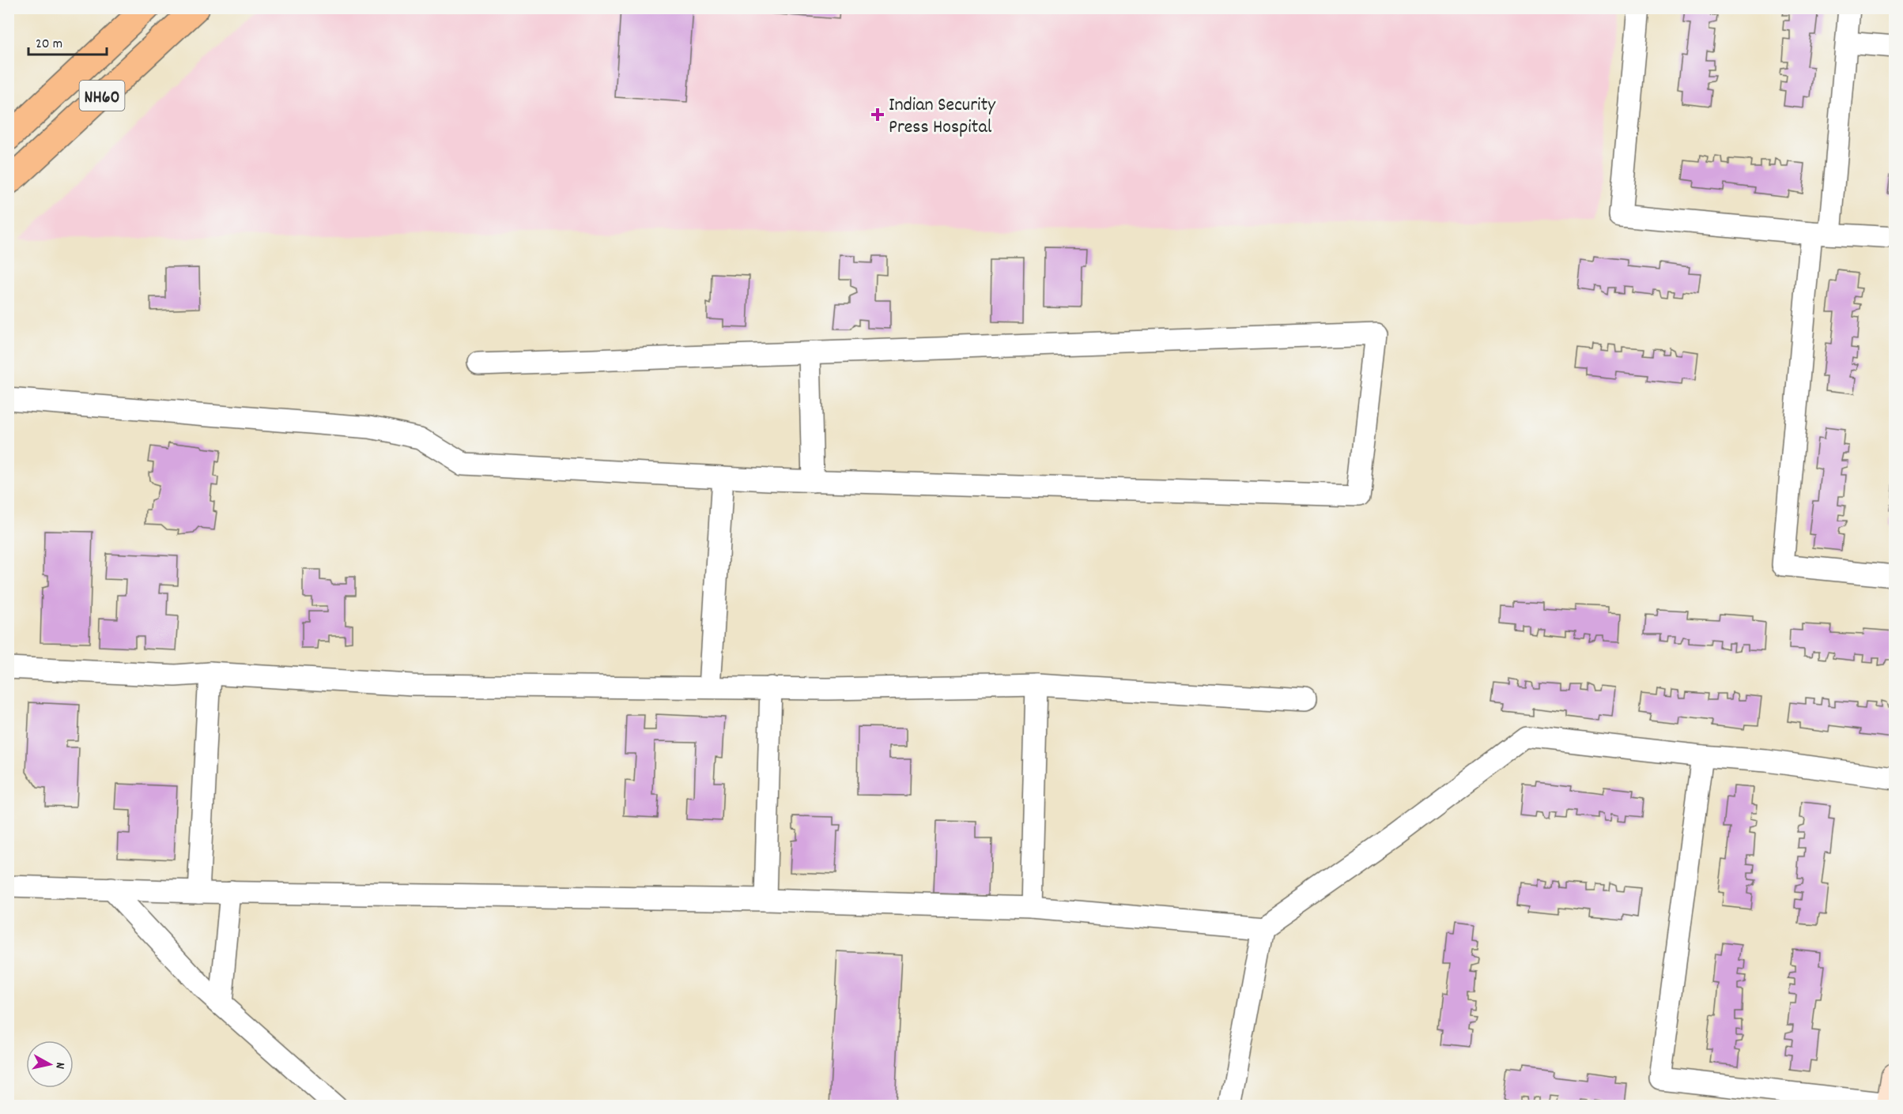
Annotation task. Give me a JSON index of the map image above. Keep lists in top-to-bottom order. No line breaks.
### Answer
{"streets":{"highway":["NH60"]},"places":{"health":["Indian Security Press Hospital"]},"scale_bar":"20 m","north":"right"}
